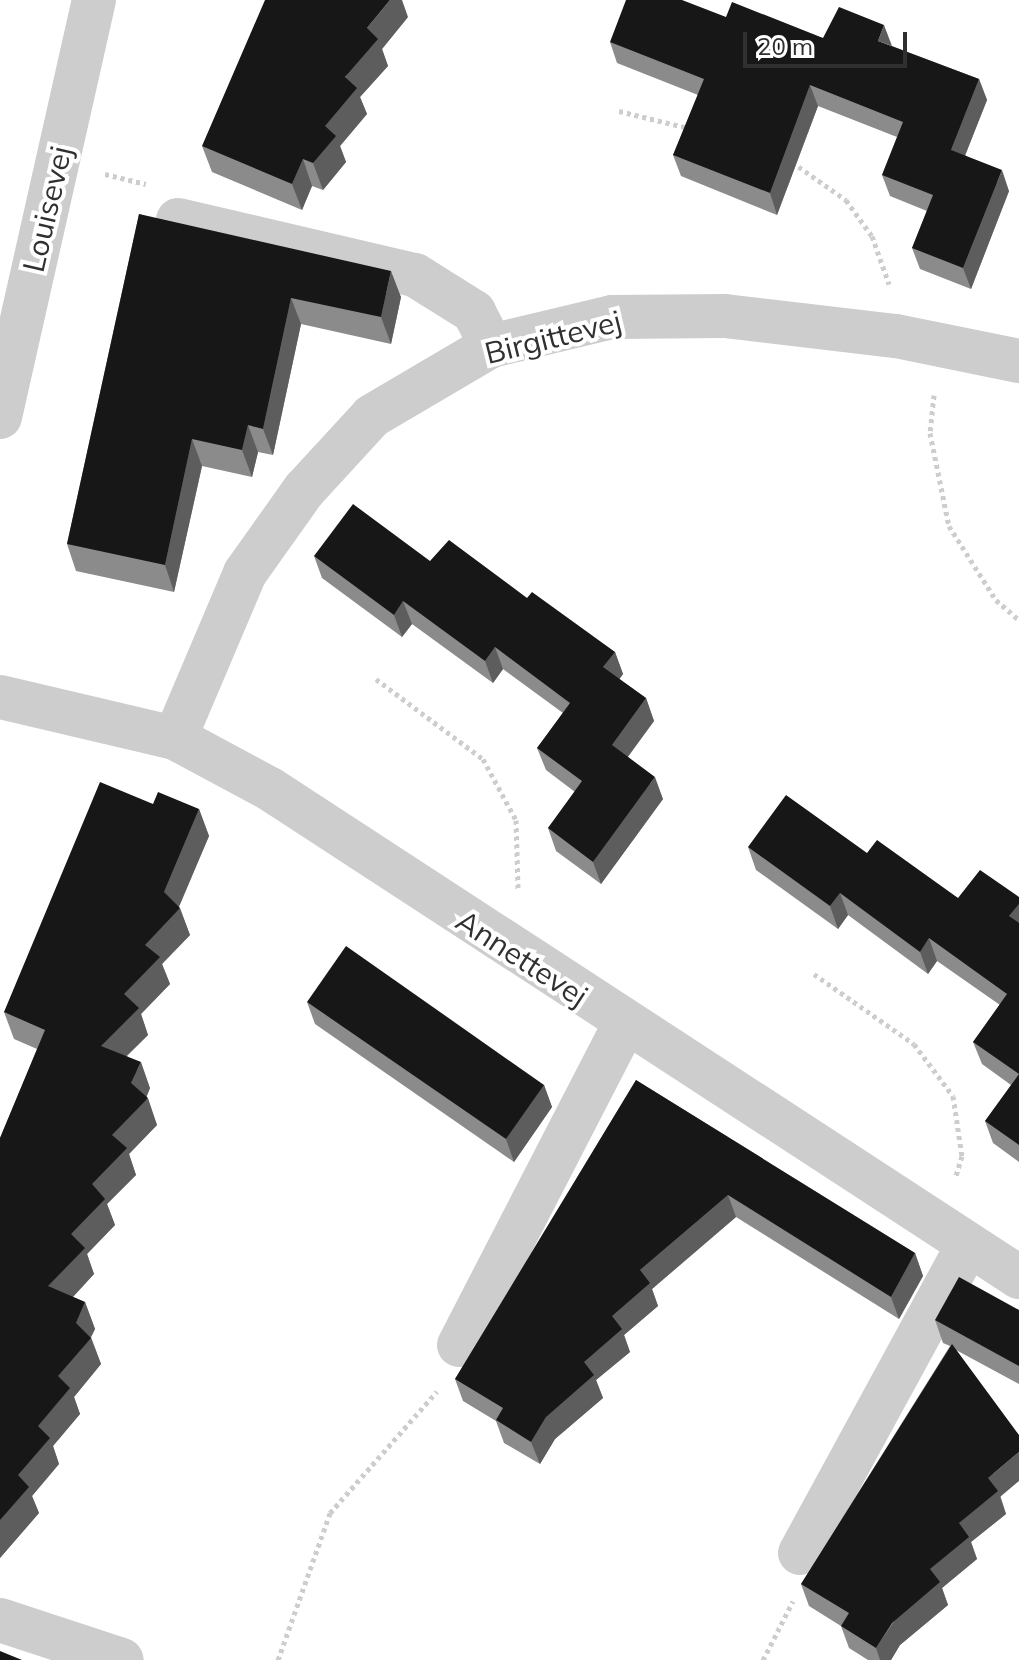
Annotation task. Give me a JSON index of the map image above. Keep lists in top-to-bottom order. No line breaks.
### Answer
{"streets":{"street":["Louisevej","Birgittevej","Annettevej"]},"crossings":[["Birgittevej","Annettevej"]],"scale_bar":"20 m"}
